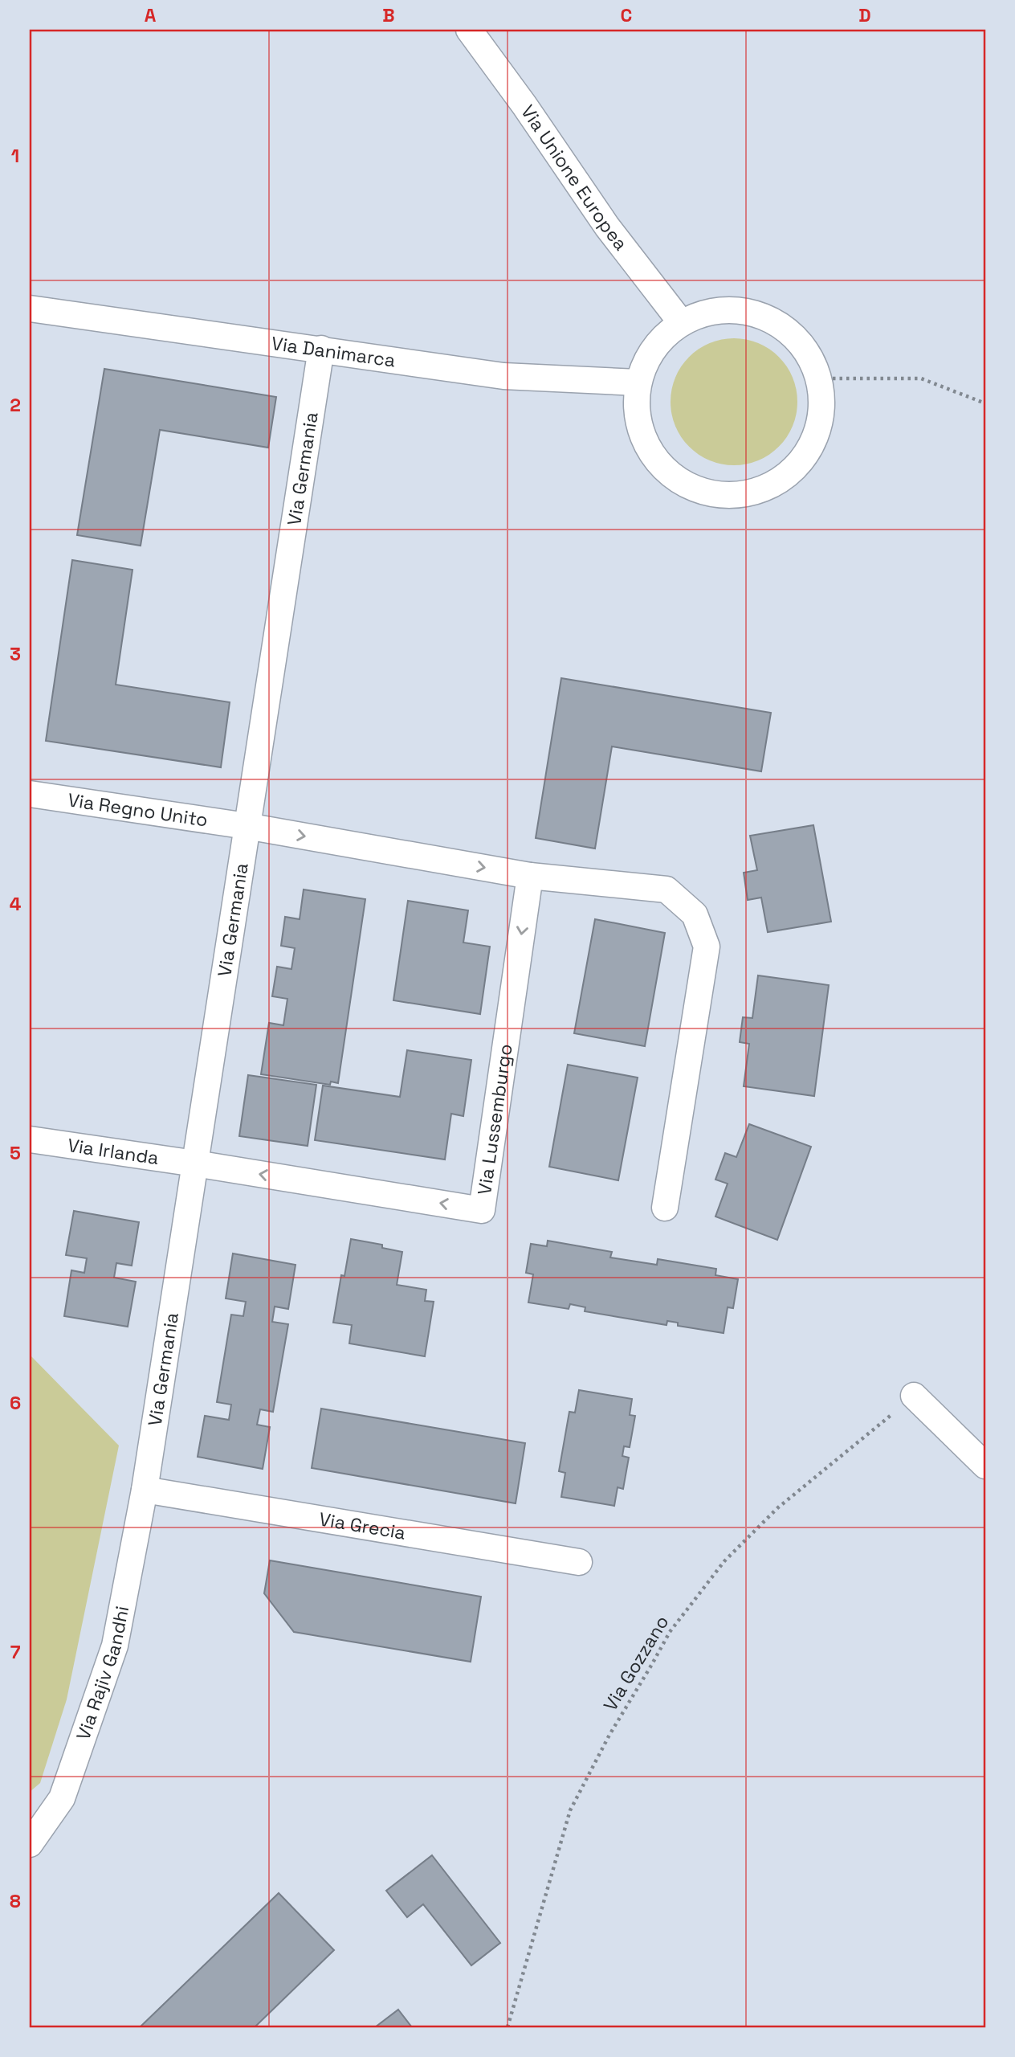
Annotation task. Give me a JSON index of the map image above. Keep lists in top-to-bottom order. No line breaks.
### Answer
{"streets":{"street":["Via Unione Europea","Via Danimarca","Via Germania","Via Regno Unito","Via Lussemburgo","Via Irlanda","Via Grecia","Via Rajiv Gandhi"],"path":["Via Gozzano"]},"crossings":[["Via Unione Europea","Via Danimarca"],["Via Danimarca","Via Germania"],["Via Germania","Via Regno Unito"],["Via Germania","Via Lussemburgo"],["Via Germania","Via Irlanda"],["Via Germania","Via Grecia"],["Via Germania","Via Rajiv Gandhi"],["Via Lussemburgo","Via Irlanda"],["Via Grecia","Via Rajiv Gandhi"]],"grid":{"columns":["A","B","C","D"],"rows":["1","2","3","4","5","6","7","8"]}}
